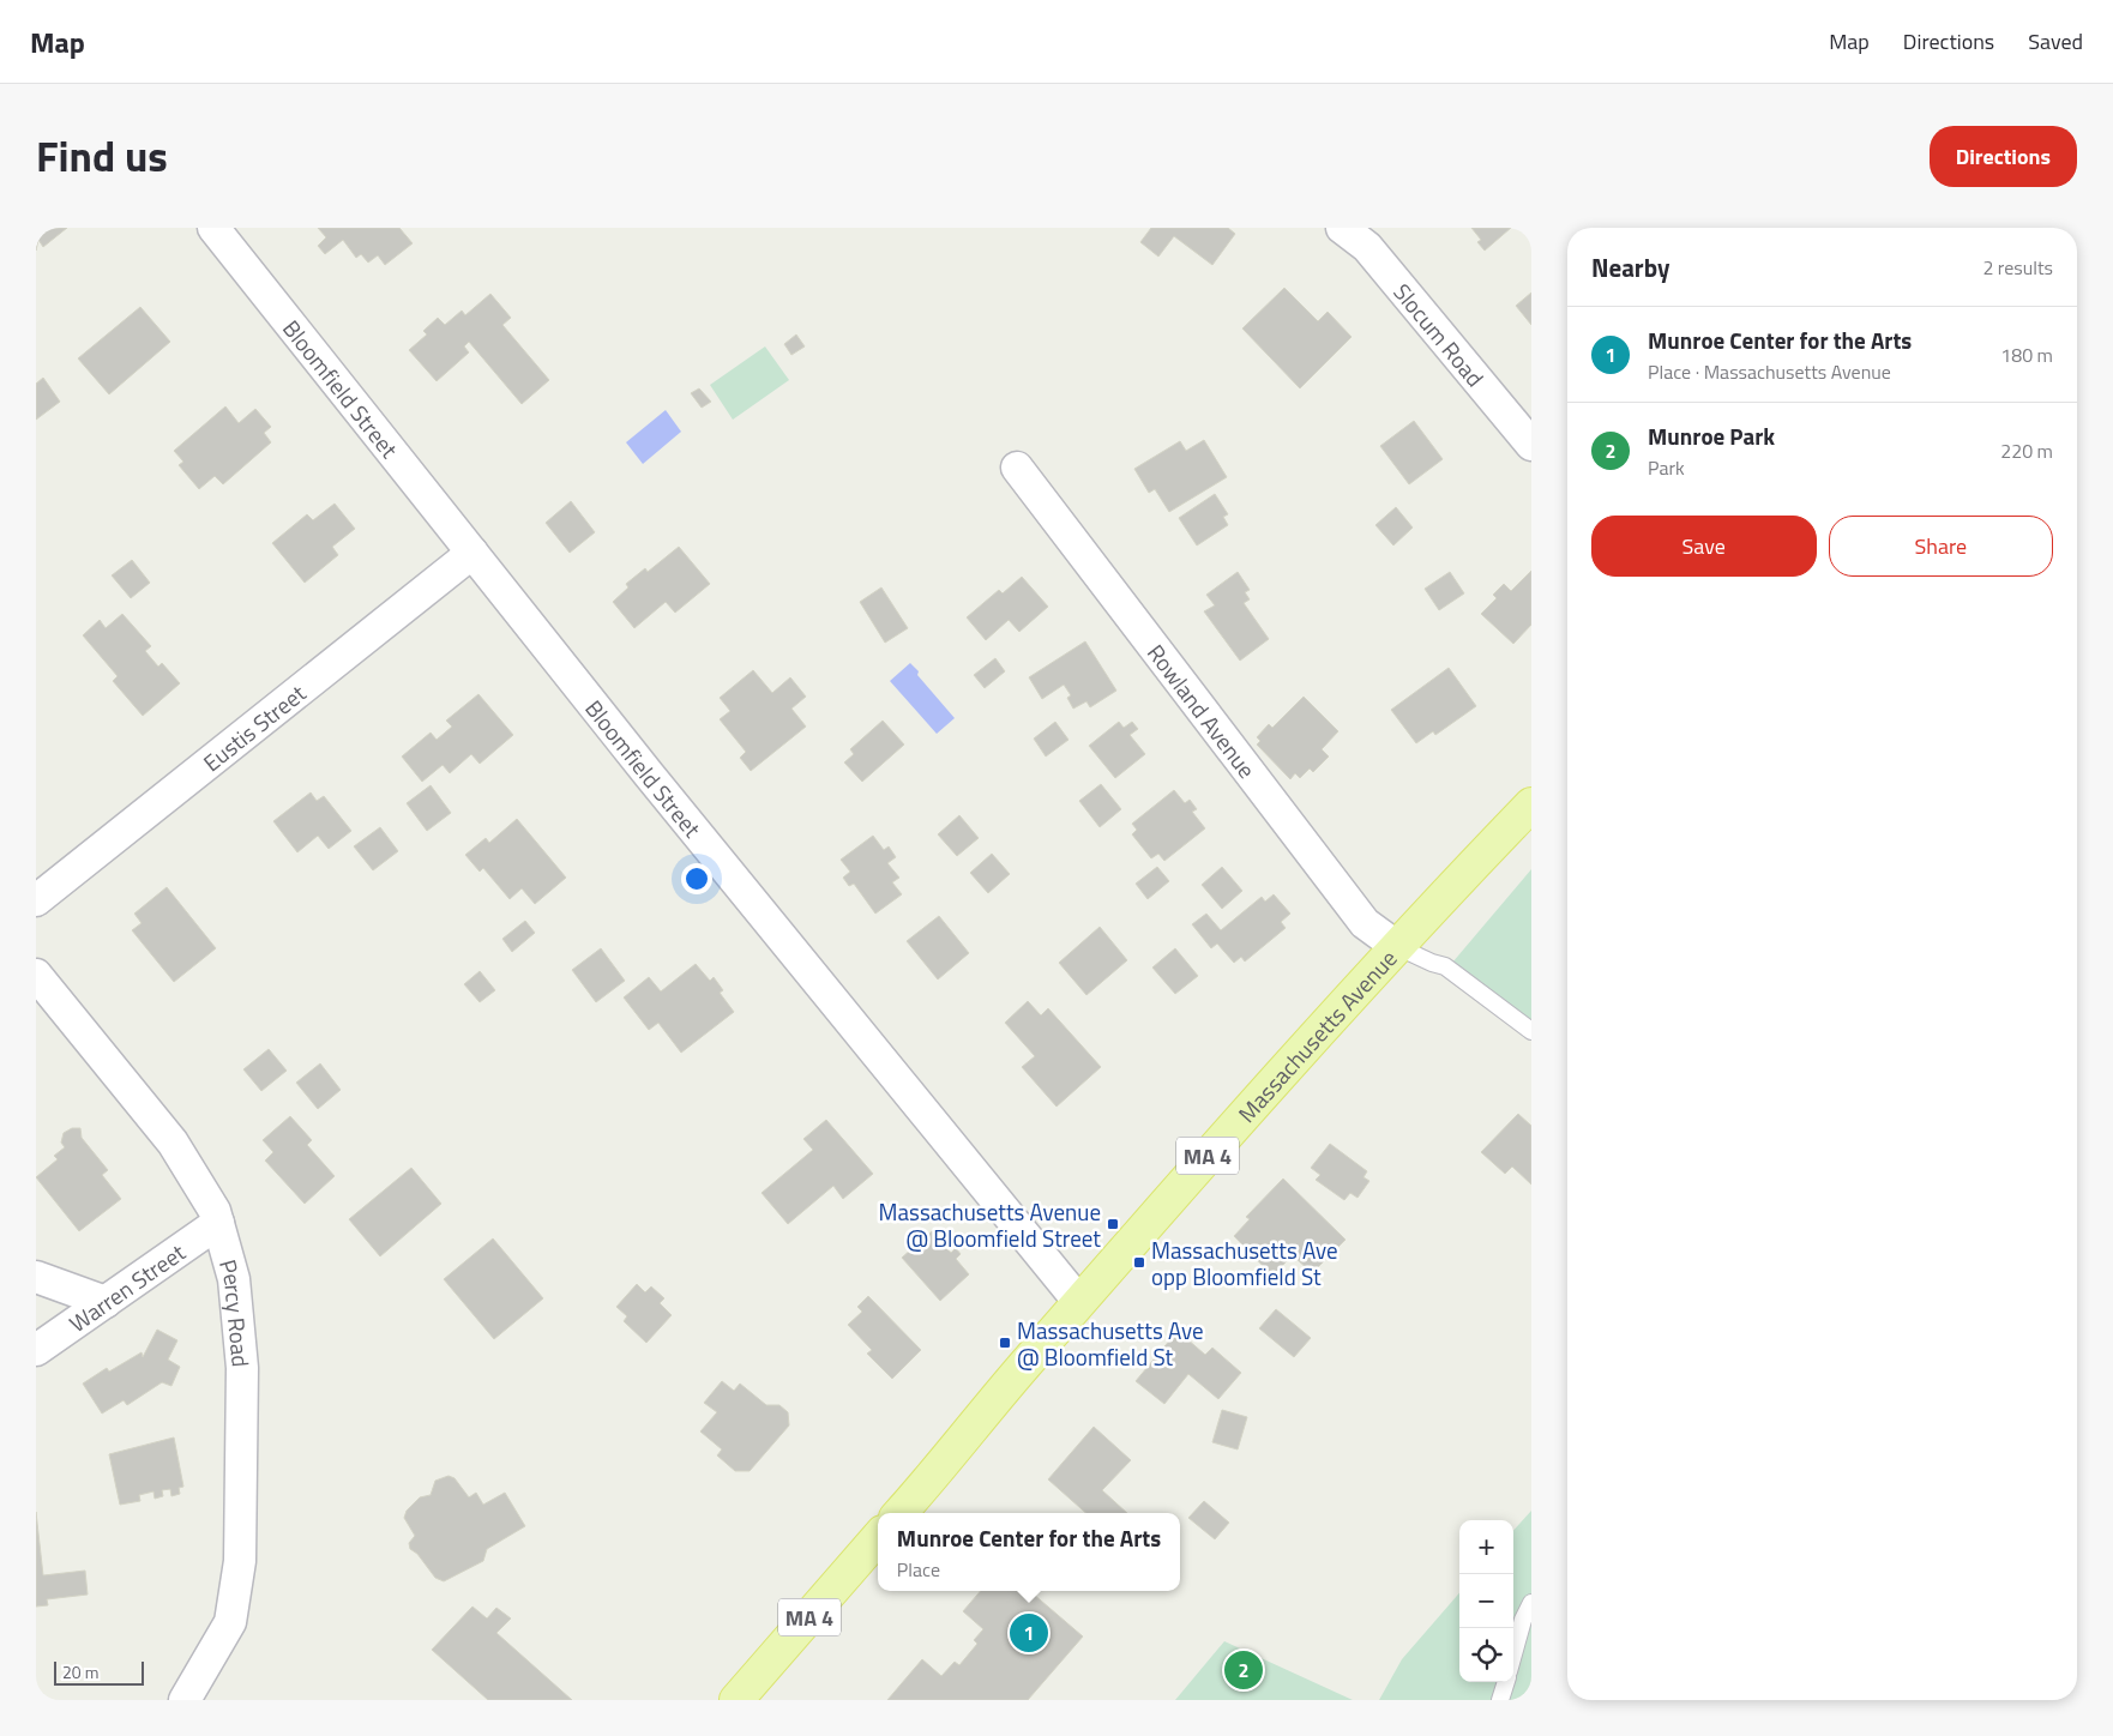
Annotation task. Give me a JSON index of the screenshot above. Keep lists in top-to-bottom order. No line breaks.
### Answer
{"streets":{"main road":["Massachusetts Avenue","MA 4"],"street":["Slocum Road","Bloomfield Street","Rowland Avenue","Eustis Street","Warren Street","Percy Road"]},"crossings":[["Bloomfield Street","Eustis Street"],["Bloomfield Street","Massachusetts Avenue"],["Rowland Avenue","Massachusetts Avenue"],["Warren Street","Percy Road"]],"places":{"transit":["Massachusetts Avenue @ Bloomfield Street","Massachusetts Ave opp Bloomfield St","Massachusetts Ave @ Bloomfield St"]},"scale_bar":"20 m","page":{"header":"Map","nav":["Map","Directions","Saved"],"title":"Find us","buttons":["Directions",["Save","Share"]],"heading":["Nearby","2 results"],"list":[{"mark":"1","name":"Munroe Center for the Arts","note":"Place · Massachusetts Avenue","value":"180 m"},{"mark":"2","name":"Munroe Park","note":"Park","value":"220 m"}],"popup":["Munroe Center for the Arts","Place"],"map_buttons":["+","−"],"pins":["1","2"],"scale":"20 m"}}
